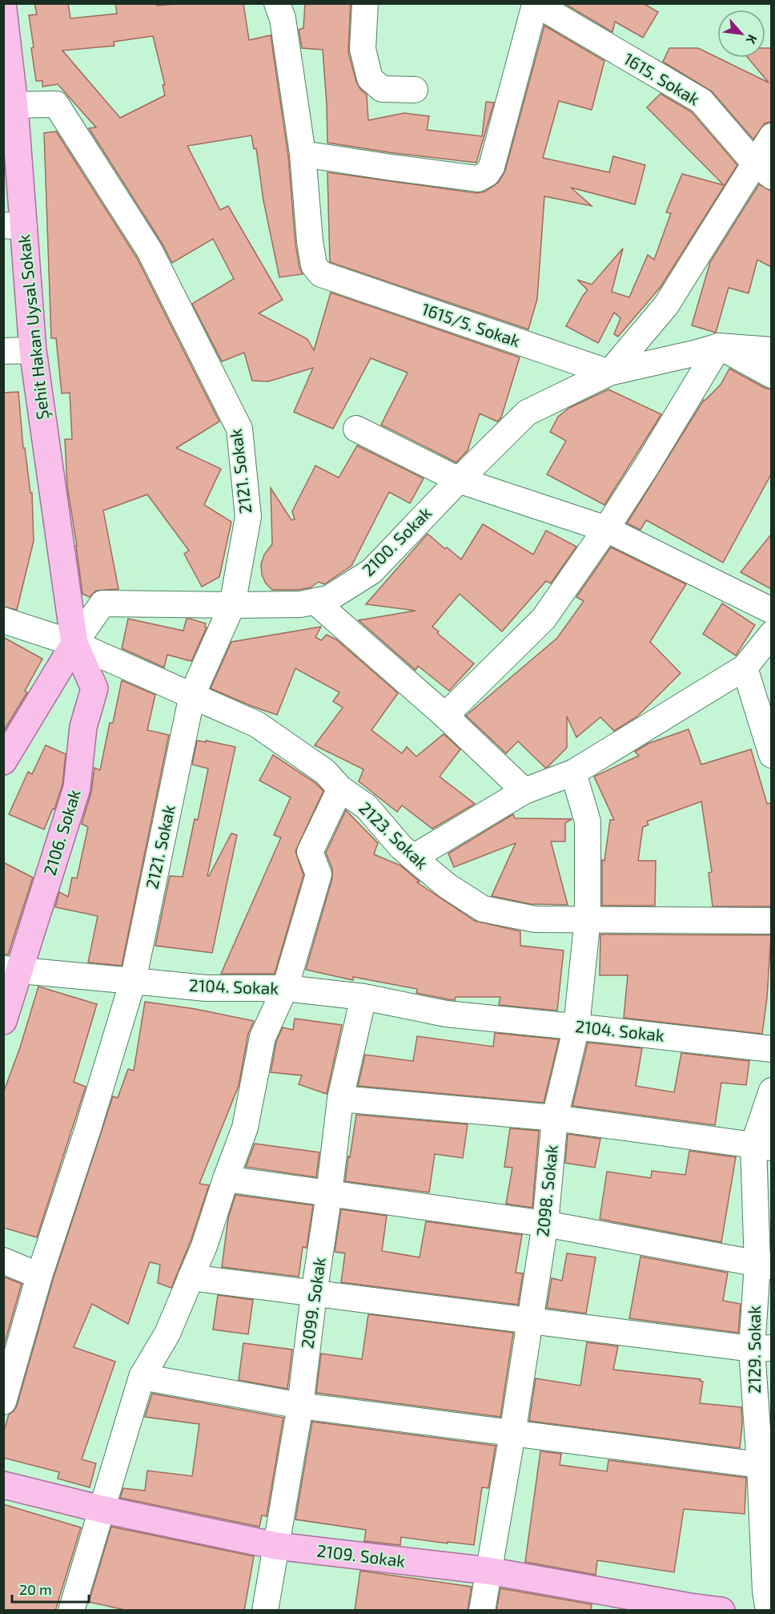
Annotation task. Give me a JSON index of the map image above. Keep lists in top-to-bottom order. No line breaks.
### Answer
{"streets":{"main road":["Şehit Hakan Uysal Sokak","2106. Sokak","2109. Sokak"],"street":["1615. Sokak","1615/5. Sokak","2121. Sokak","2100. Sokak","2123. Sokak","2104. Sokak","2098. Sokak","2099. Sokak","2129. Sokak"]},"crossings":[["1615/5. Sokak","2100. Sokak"],["Şehit Hakan Uysal Sokak","2121. Sokak"],["Şehit Hakan Uysal Sokak","2100. Sokak"],["Şehit Hakan Uysal Sokak","2106. Sokak"],["Şehit Hakan Uysal Sokak","2123. Sokak"],["2121. Sokak","2100. Sokak"],["2121. Sokak","2123. Sokak"],["2121. Sokak","2104. Sokak"],["2100. Sokak","2106. Sokak"],["2100. Sokak","2123. Sokak"],["2106. Sokak","2123. Sokak"],["2106. Sokak","2104. Sokak"],["2123. Sokak","2098. Sokak"],["2104. Sokak","2098. Sokak"],["2104. Sokak","2099. Sokak"],["2098. Sokak","2109. Sokak"],["2099. Sokak","2109. Sokak"]],"scale_bar":"20 m","north":"bottom right"}
